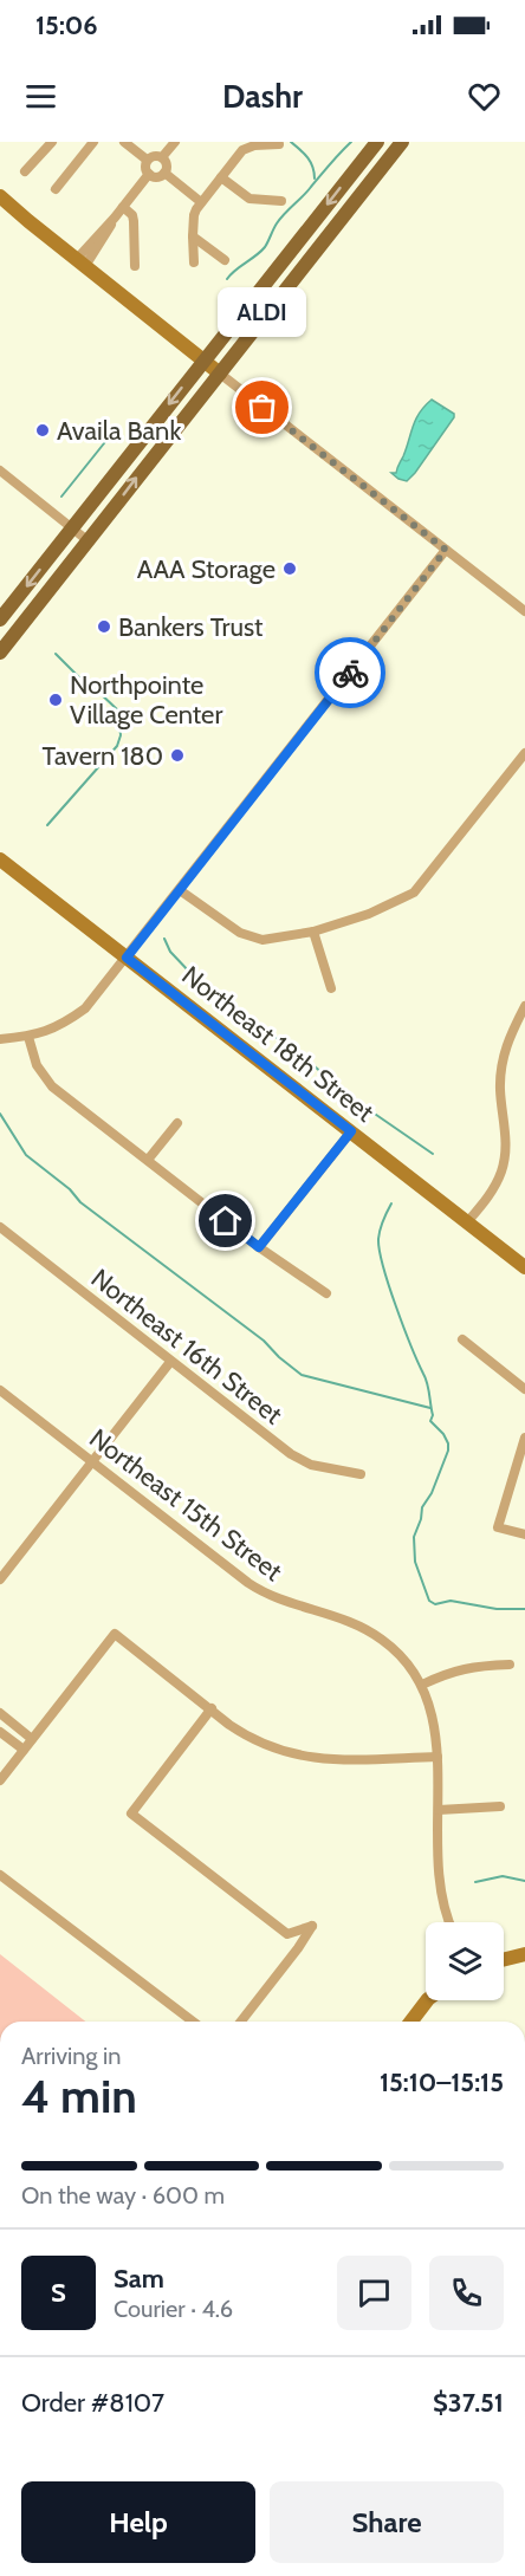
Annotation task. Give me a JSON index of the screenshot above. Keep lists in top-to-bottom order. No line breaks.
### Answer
{"streets":{"main road":["Northeast 18th Street"],"street":["Northeast 16th Street","Northeast 15th Street"]},"places":["ALDI","Availa Bank","AAA Storage","Bankers Trust","Northpointe Village Center","Tavern 180"],"page":{"status":"15:06","header":"Dashr","bubble":"ALDI","heading":["4 min","Arriving in","15:10–15:15"],"panel":["Sam","Courier · 4.6","Order #8107","$37.51"],"bar":"On the way · 600 m","round":"S","buttons":["Help","Share"]}}
